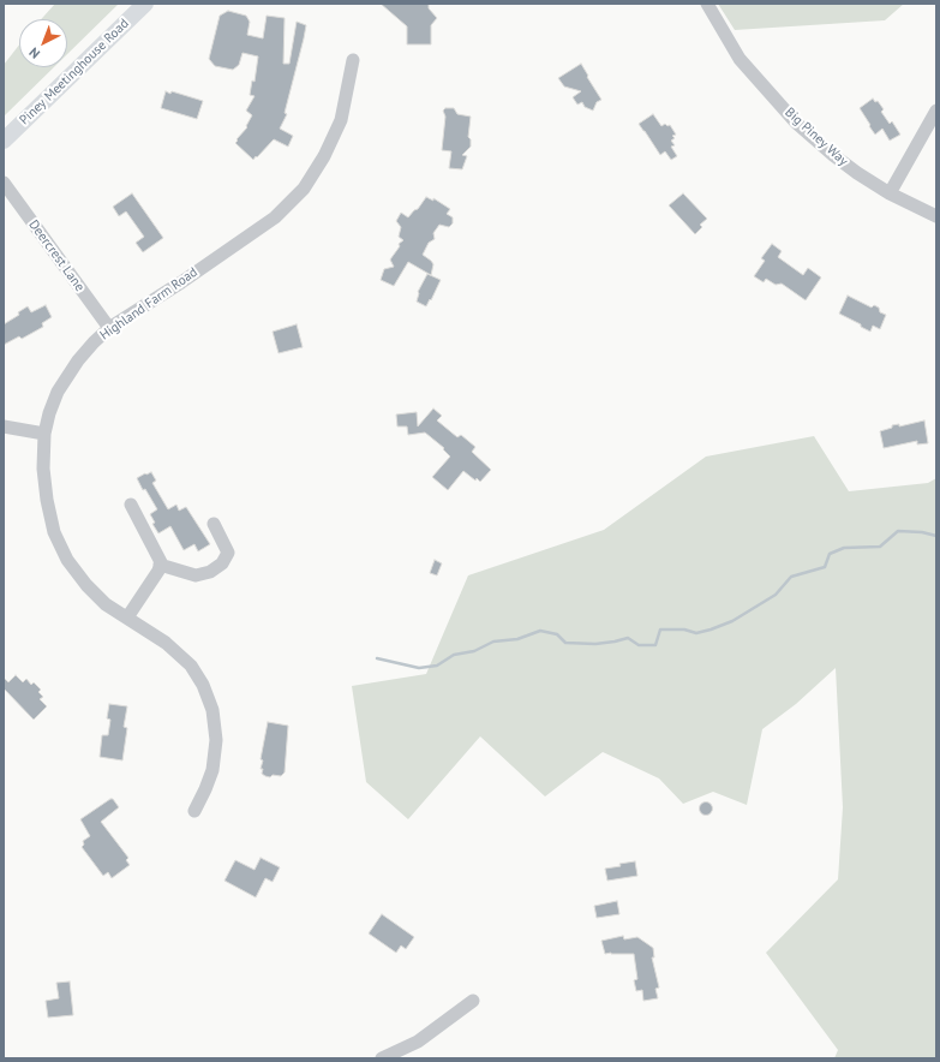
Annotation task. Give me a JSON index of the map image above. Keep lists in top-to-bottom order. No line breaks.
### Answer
{"streets":{"main road":["Piney Meetinghouse Road"],"street":["Big Piney Way","Deercrest Lane","Highland Farm Road"]},"crossings":[["Deercrest Lane","Highland Farm Road"]],"north":"bottom left"}
